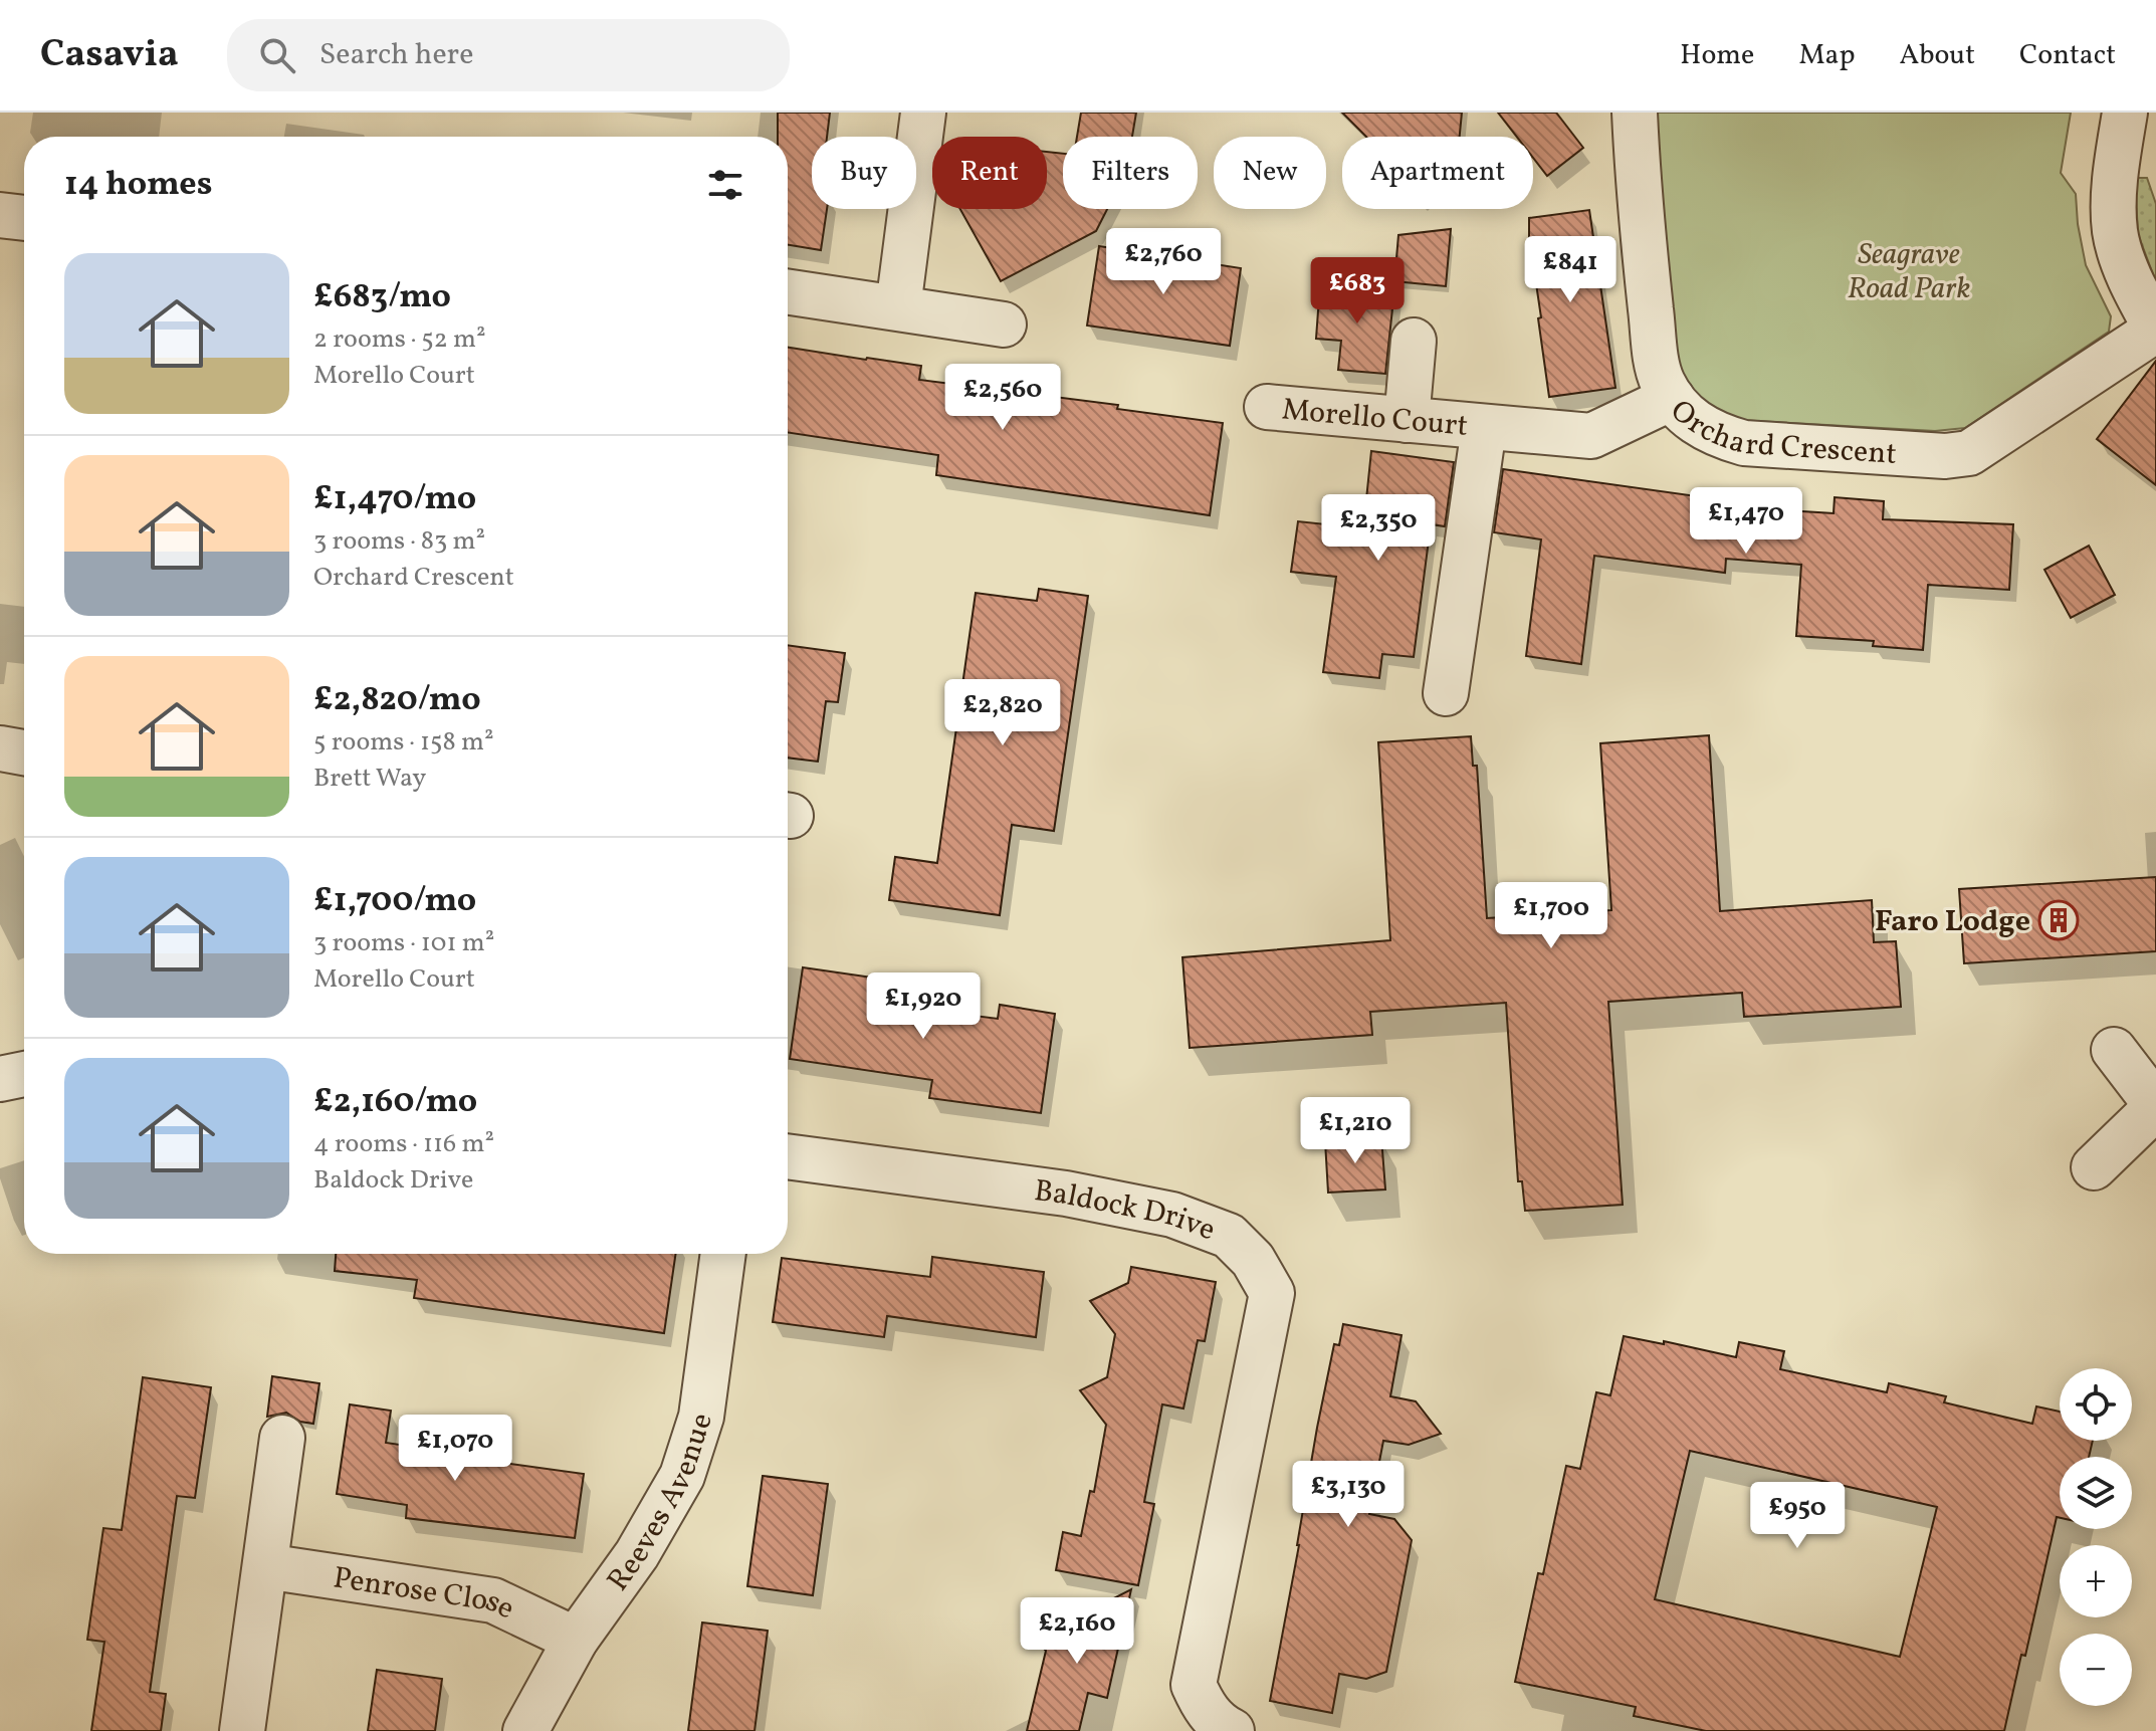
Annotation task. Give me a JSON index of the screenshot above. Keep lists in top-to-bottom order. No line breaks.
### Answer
{"streets":{"street":["Morello Court","Orchard Crescent","Baldock Drive","Reeves Avenue","Penrose Close"]},"crossings":[["Morello Court","Orchard Crescent"],["Reeves Avenue","Penrose Close"]],"parks":["Seagrave Road Park"],"places":{"building":["Faro Lodge"]},"page":{"header":"Casavia","search":"Search here","nav":["Home","Map","About","Contact"],"chip":["Buy","Rent","Filters","New","Apartment"],"heading":"14 homes","price":["£2,760","£841","£683","£2,560","£1,470","£2,350","£2,820","£1,700","£1,920","£1,210","£1,070","£3,130","£950","£2,160"],"list":[{"name":"£683/mo","note":"2 rooms · 52 m² · Morello Court"},{"name":"£1,470/mo","note":"3 rooms · 83 m² · Orchard Crescent"},{"name":"£2,820/mo","note":"5 rooms · 158 m² · Brett Way"},{"name":"£1,700/mo","note":"3 rooms · 101 m² · Morello Court"},{"name":"£2,160/mo","note":"4 rooms · 116 m² · Baldock Drive"}],"map_buttons":["+","−"]}}
